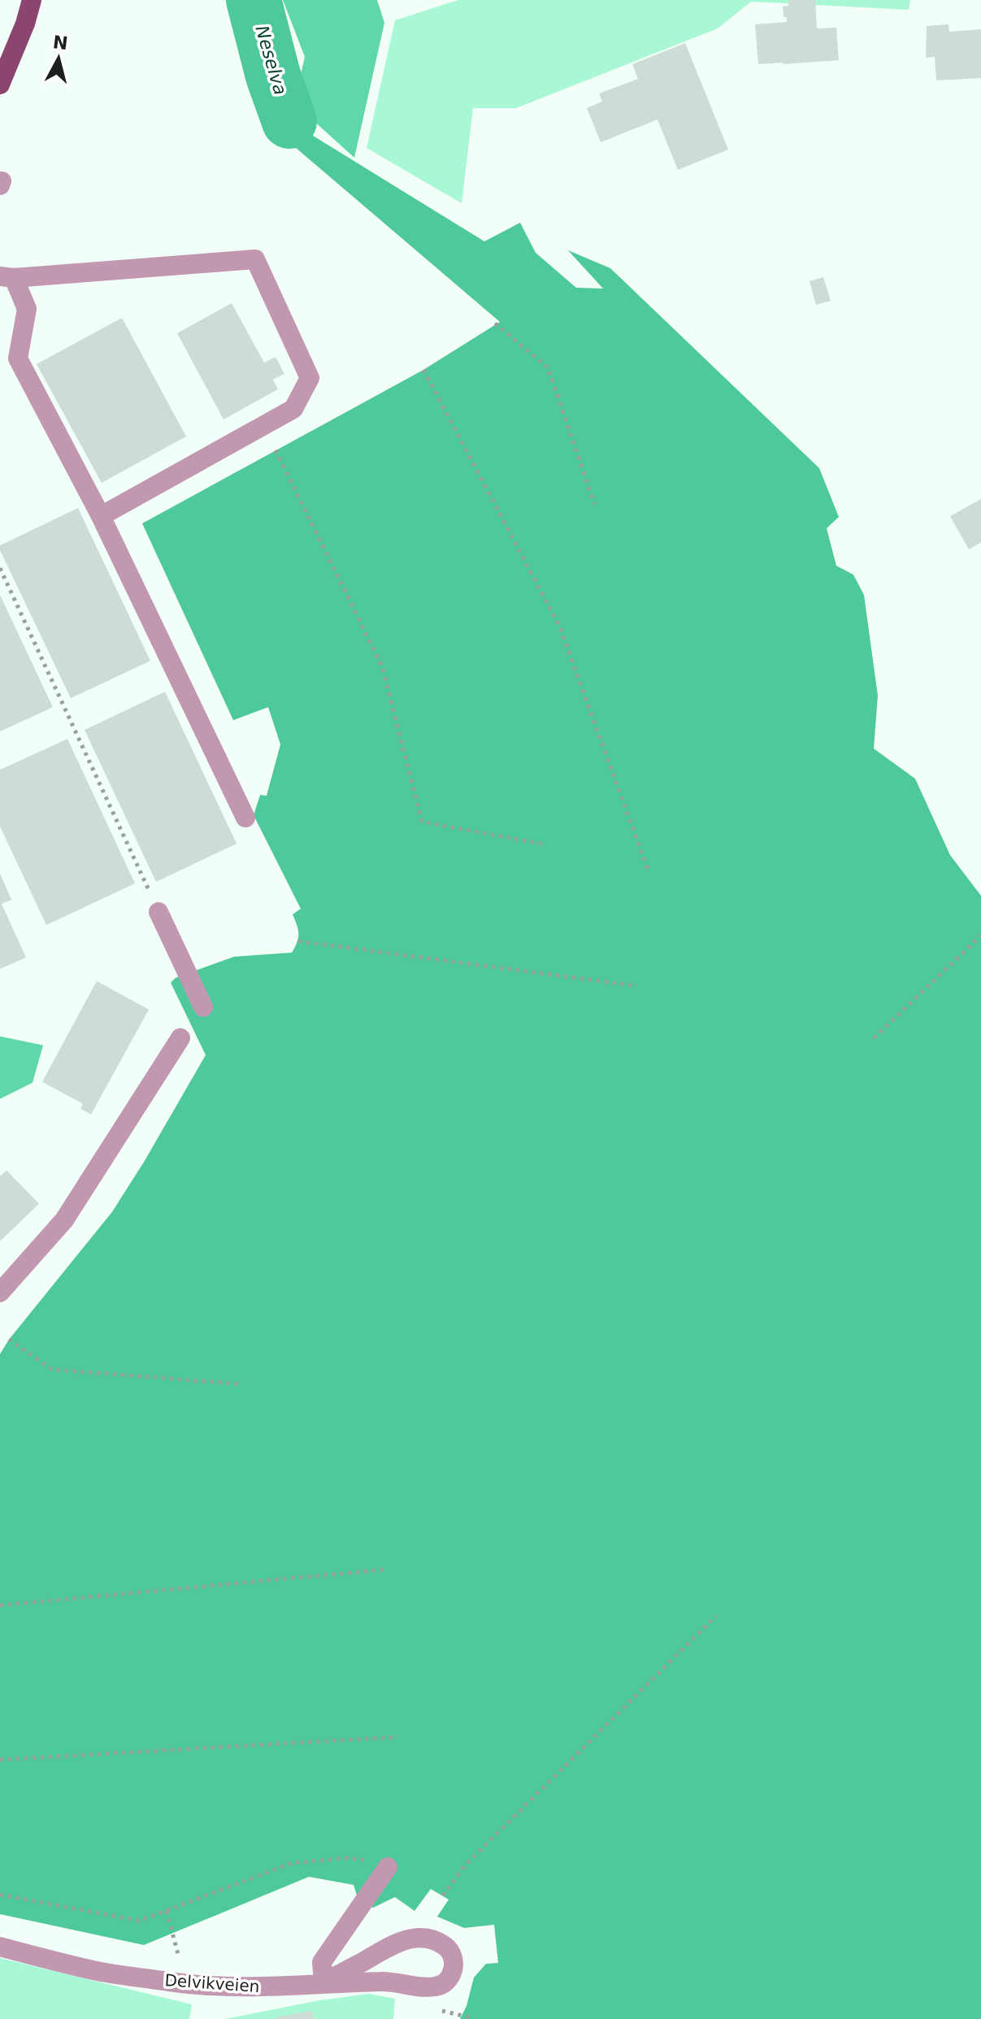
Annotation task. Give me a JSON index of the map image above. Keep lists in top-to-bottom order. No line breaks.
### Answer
{"streets":{"street":["Delvikveien"]},"water":["Neselva"],"north":"top"}
